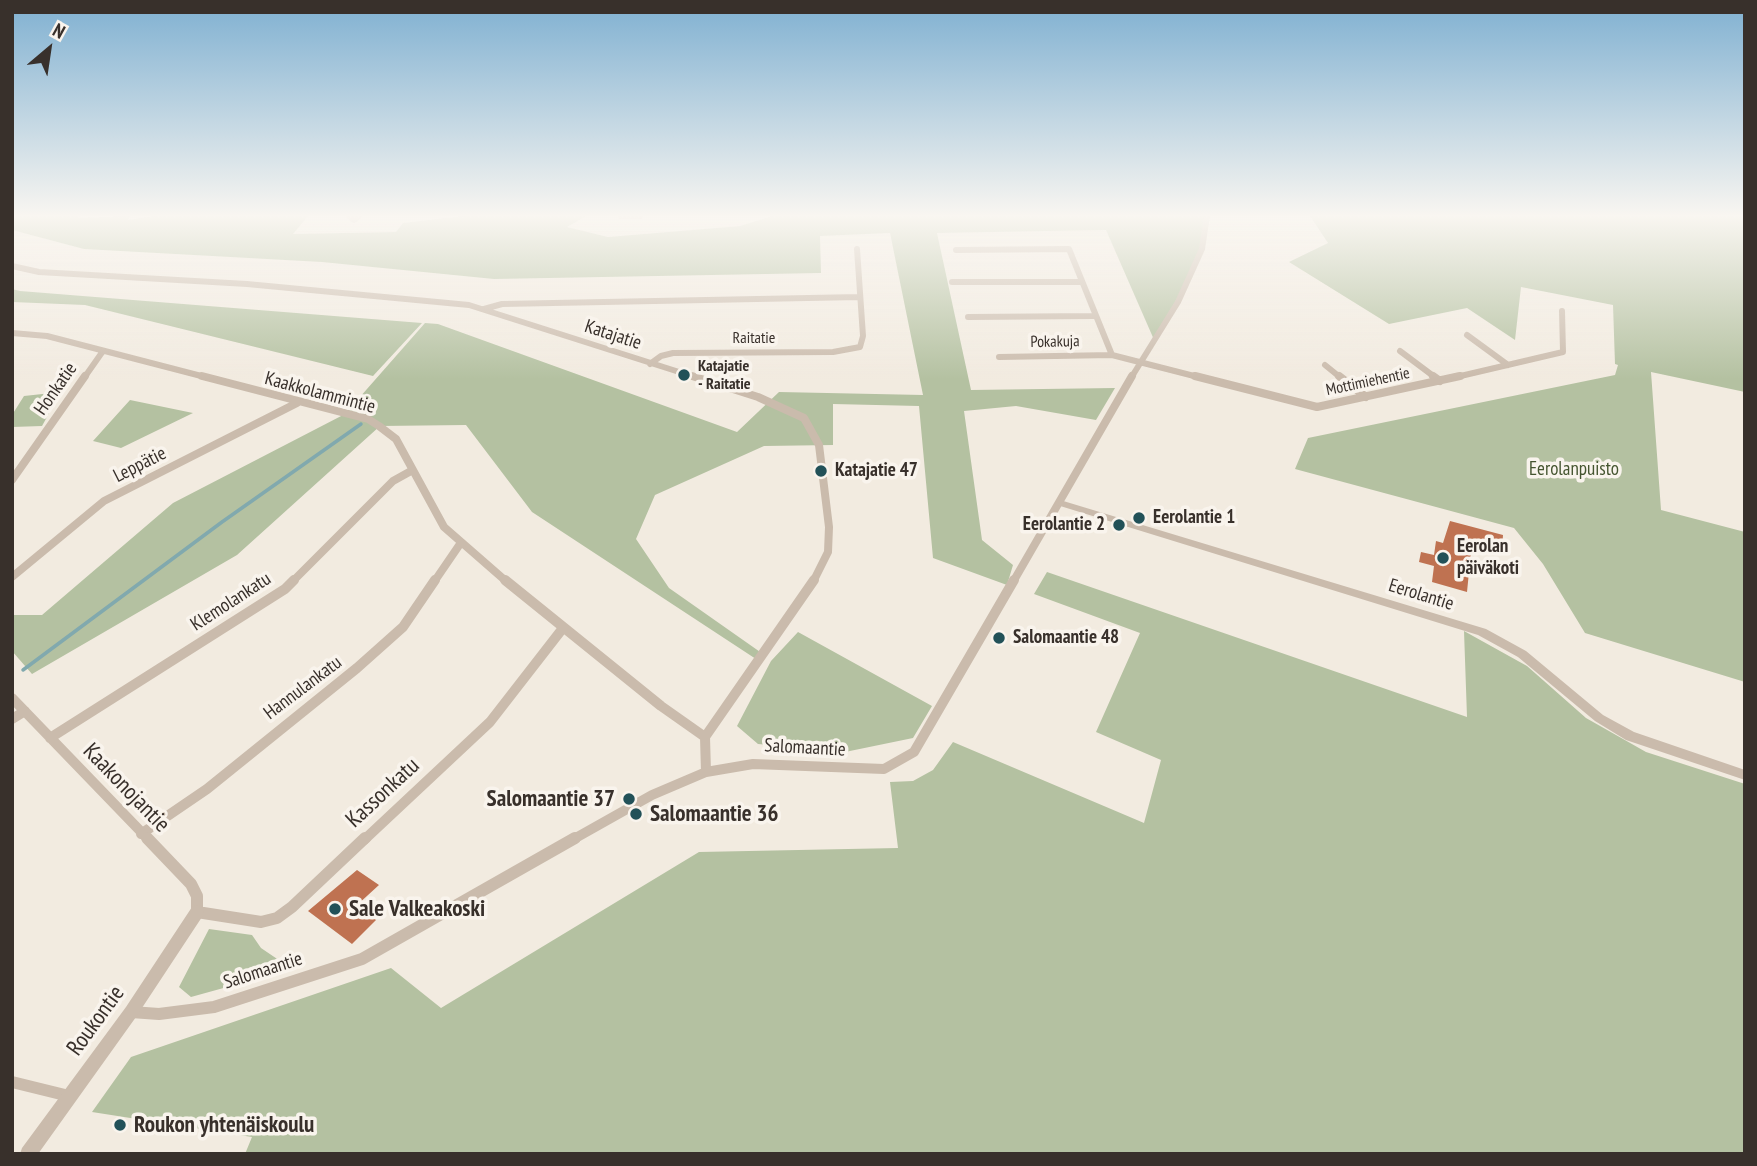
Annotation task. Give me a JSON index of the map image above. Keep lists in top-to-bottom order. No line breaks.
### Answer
{"streets":{"street":["Katajatie","Raitatie","Pokakuja","Mottimiehentie","Honkatie","Kaakkolammintie","Leppätie","Eerolantie","Klemolankatu","Hannulankatu","Salomaantie","Kaakonojantie","Kassonkatu","Roukontie"]},"crossings":[["Katajatie","Raitatie"],["Katajatie","Kaakkolammintie"],["Pokakuja","Mottimiehentie"],["Pokakuja","Salomaantie"],["Mottimiehentie","Salomaantie"],["Honkatie","Kaakkolammintie"],["Kaakkolammintie","Leppätie"],["Kaakkolammintie","Klemolankatu"],["Kaakkolammintie","Hannulankatu"],["Kaakkolammintie","Kassonkatu"],["Eerolantie","Salomaantie"],["Klemolankatu","Kaakonojantie"],["Hannulankatu","Kaakonojantie"],["Salomaantie","Roukontie"],["Kaakonojantie","Kassonkatu"],["Kaakonojantie","Roukontie"],["Kassonkatu","Roukontie"]],"parks":["Eerolanpuisto"],"places":["Katajatie - Raitatie","Katajatie 47","Eerolantie 1","Eerolantie 2","Eerolan päiväkoti","Salomaantie 48","Salomaantie 37","Salomaantie 36","Sale Valkeakoski","Roukon yhtenäiskoulu"],"north":"top right"}
